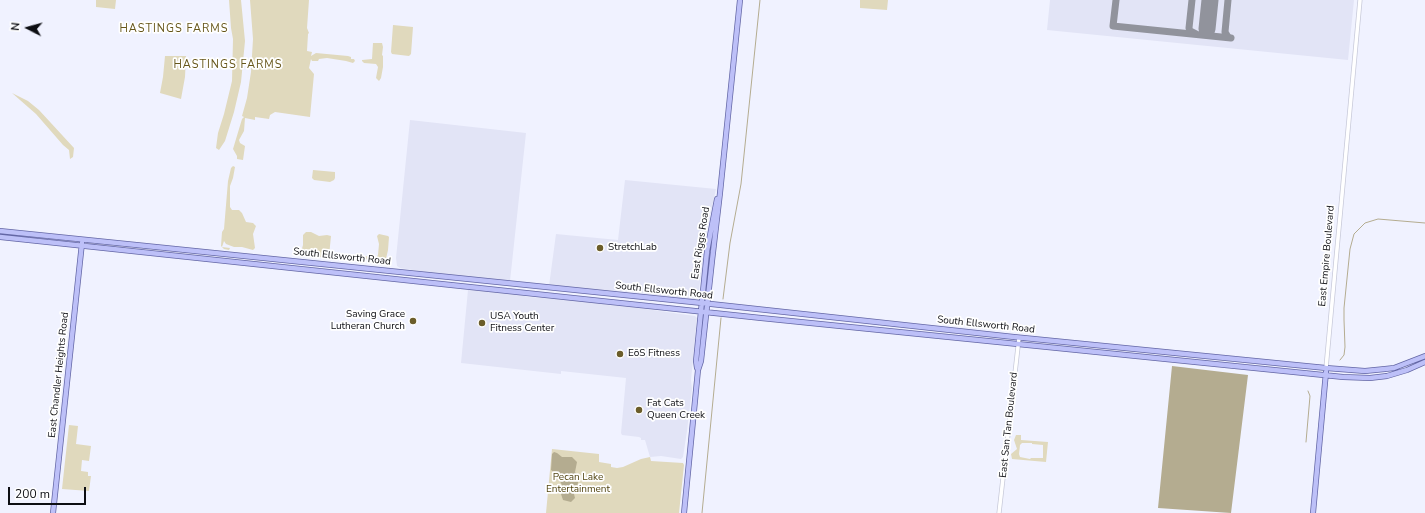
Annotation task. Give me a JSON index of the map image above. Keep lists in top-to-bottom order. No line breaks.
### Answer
{"streets":{"main road":["East Riggs Road","East Empire Boulevard","South Ellsworth Road","East Chandler Heights Road"],"street":["East San Tan Boulevard"]},"crossings":[["East Riggs Road","South Ellsworth Road"],["East Empire Boulevard","South Ellsworth Road"],["South Ellsworth Road","East Chandler Heights Road"],["South Ellsworth Road","East San Tan Boulevard"]],"districts":["HASTINGS FARMS","HASTINGS FARMS"],"parks":["Pecan Lake Entertainment"],"places":["StretchLab","Saving Grace Lutheran Church","USA Youth Fitness Center","EōS Fitness","Fat Cats Queen Creek"],"scale_bar":"200 m","north":"left"}
